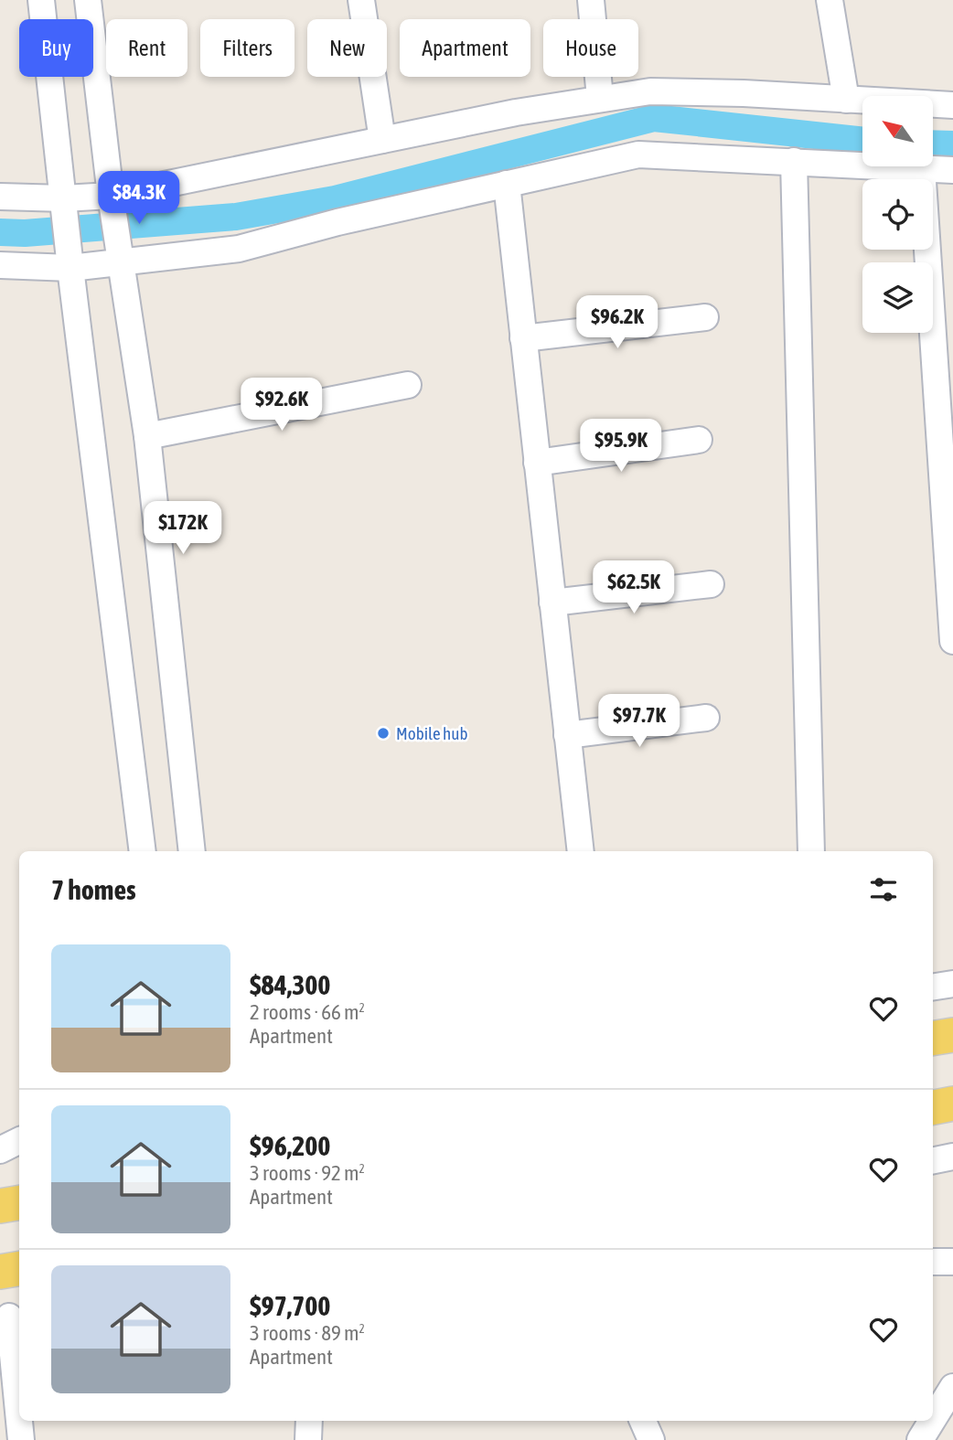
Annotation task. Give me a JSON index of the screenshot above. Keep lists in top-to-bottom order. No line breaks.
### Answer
{"places":["Mobile hub"],"north":"top left","page":{"chip":["Buy","Rent","Filters","New","Apartment","House"],"price":["$84.3K","$96.2K","$92.6K","$95.9K","$172K","$62.5K","$97.7K"],"heading":"7 homes","list":[{"name":"$84,300","note":"2 rooms · 66 m² · Apartment"},{"name":"$96,200","note":"3 rooms · 92 m² · Apartment"},{"name":"$97,700","note":"3 rooms · 89 m² · Apartment"}]}}
